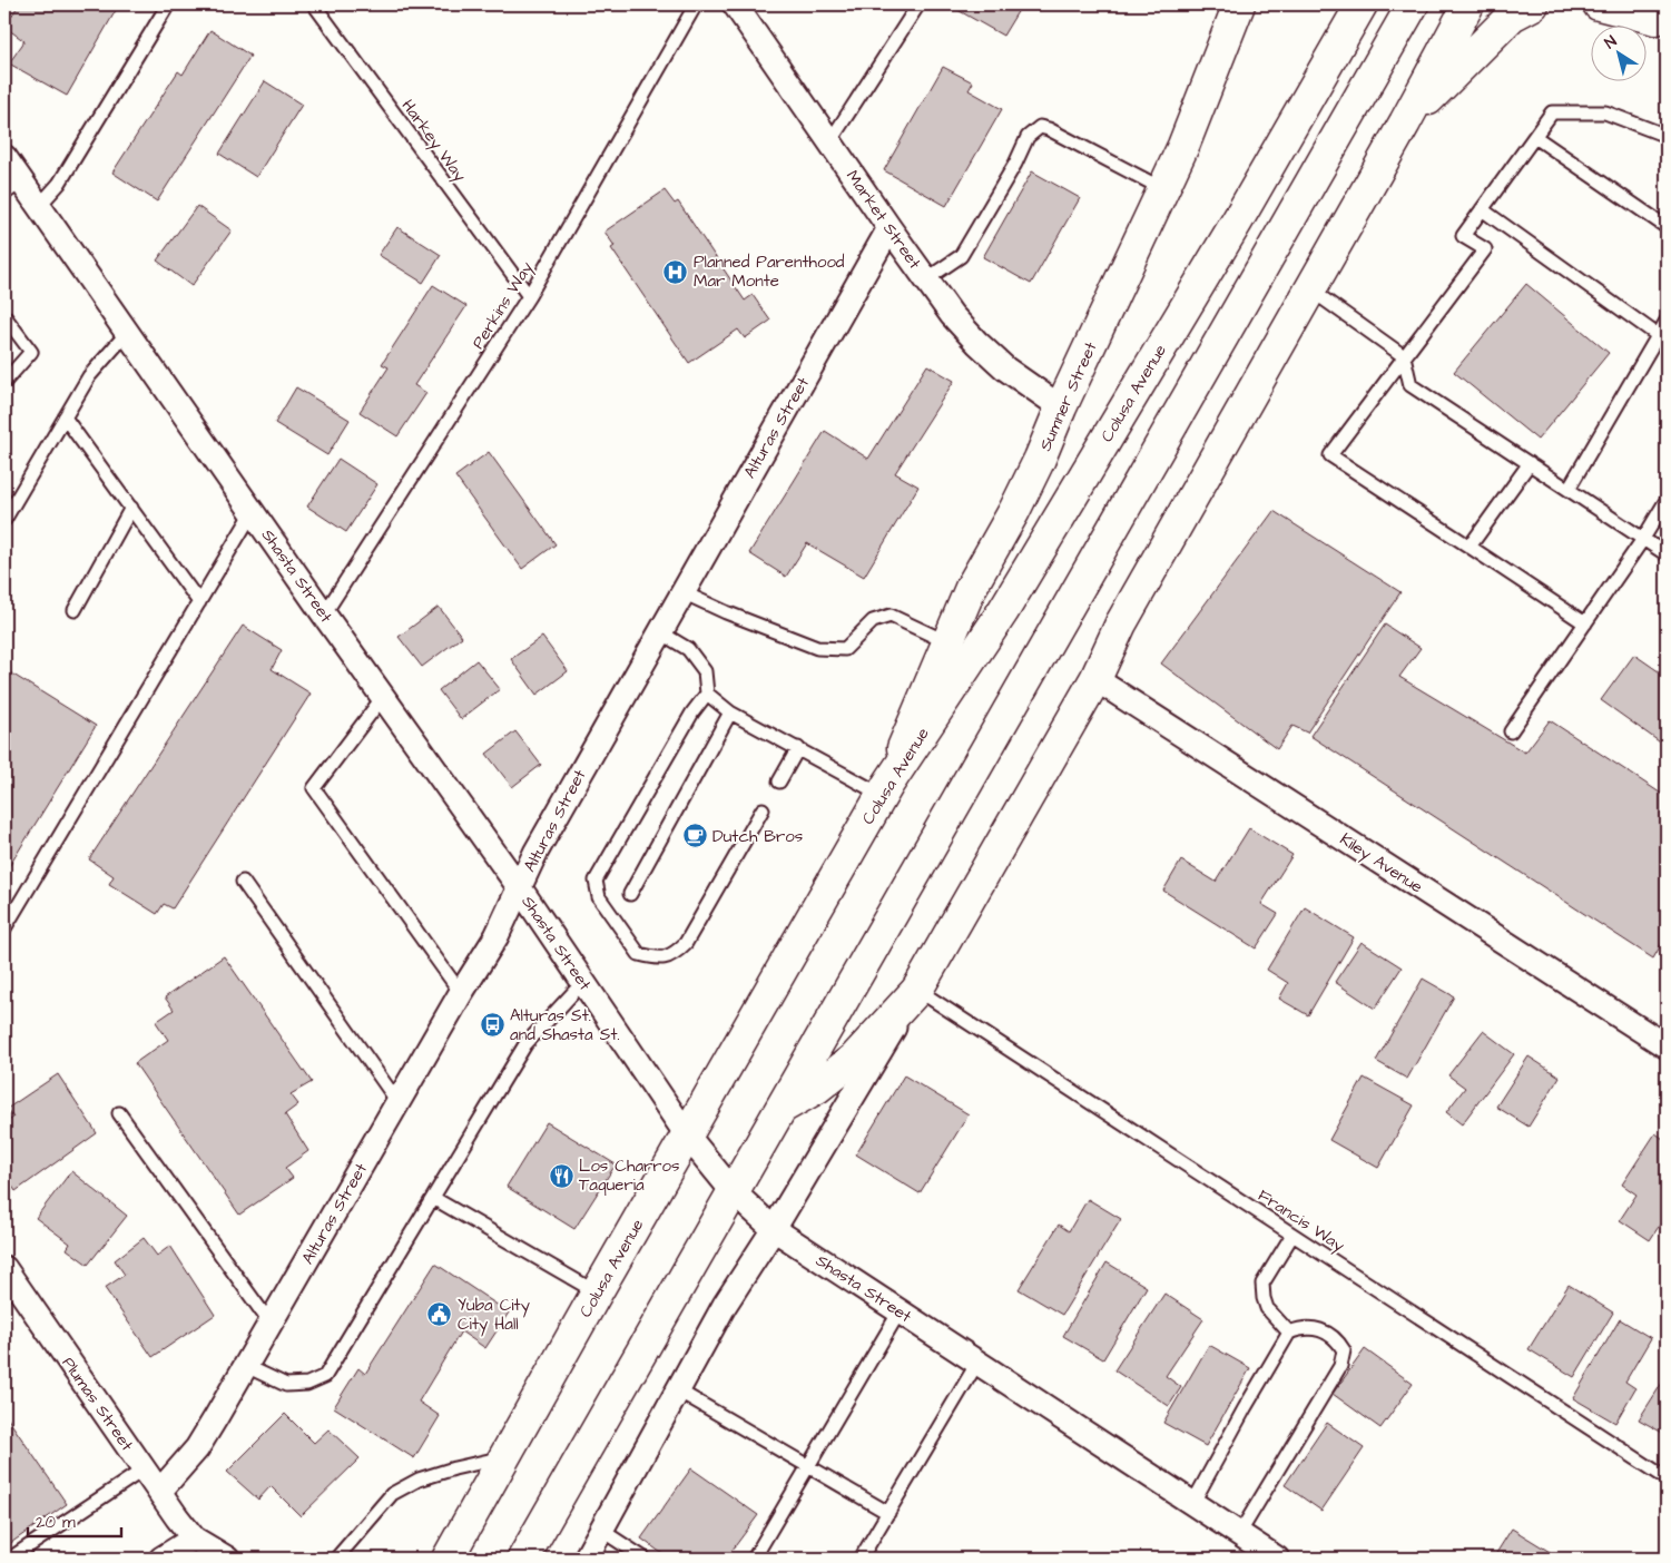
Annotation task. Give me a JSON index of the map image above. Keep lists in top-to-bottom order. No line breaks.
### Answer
{"streets":{"main road":["Colusa Avenue","Sumner Street"],"street":["Market Street","Alturas Street","Shasta Street","Kiley Avenue","Plumas Street"],"lane":["Harkey Way","Perkins Way","Francis Way"]},"crossings":[["Harkey Way","Perkins Way"],["Market Street","Sumner Street"],["Market Street","Alturas Street"],["Perkins Way","Shasta Street"],["Colusa Avenue","Sumner Street"],["Colusa Avenue","Shasta Street"],["Alturas Street","Shasta Street"],["Alturas Street","Plumas Street"]],"places":{"hospital":["Planned Parenthood Mar Monte"],"cafe":["Dutch Bros"],"bus stop":["Alturas St. and Shasta St."],"restaurant":["Los Charros Taqueria"],"public building":["Yuba City City Hall"]},"scale_bar":"20 m","north":"top left"}
